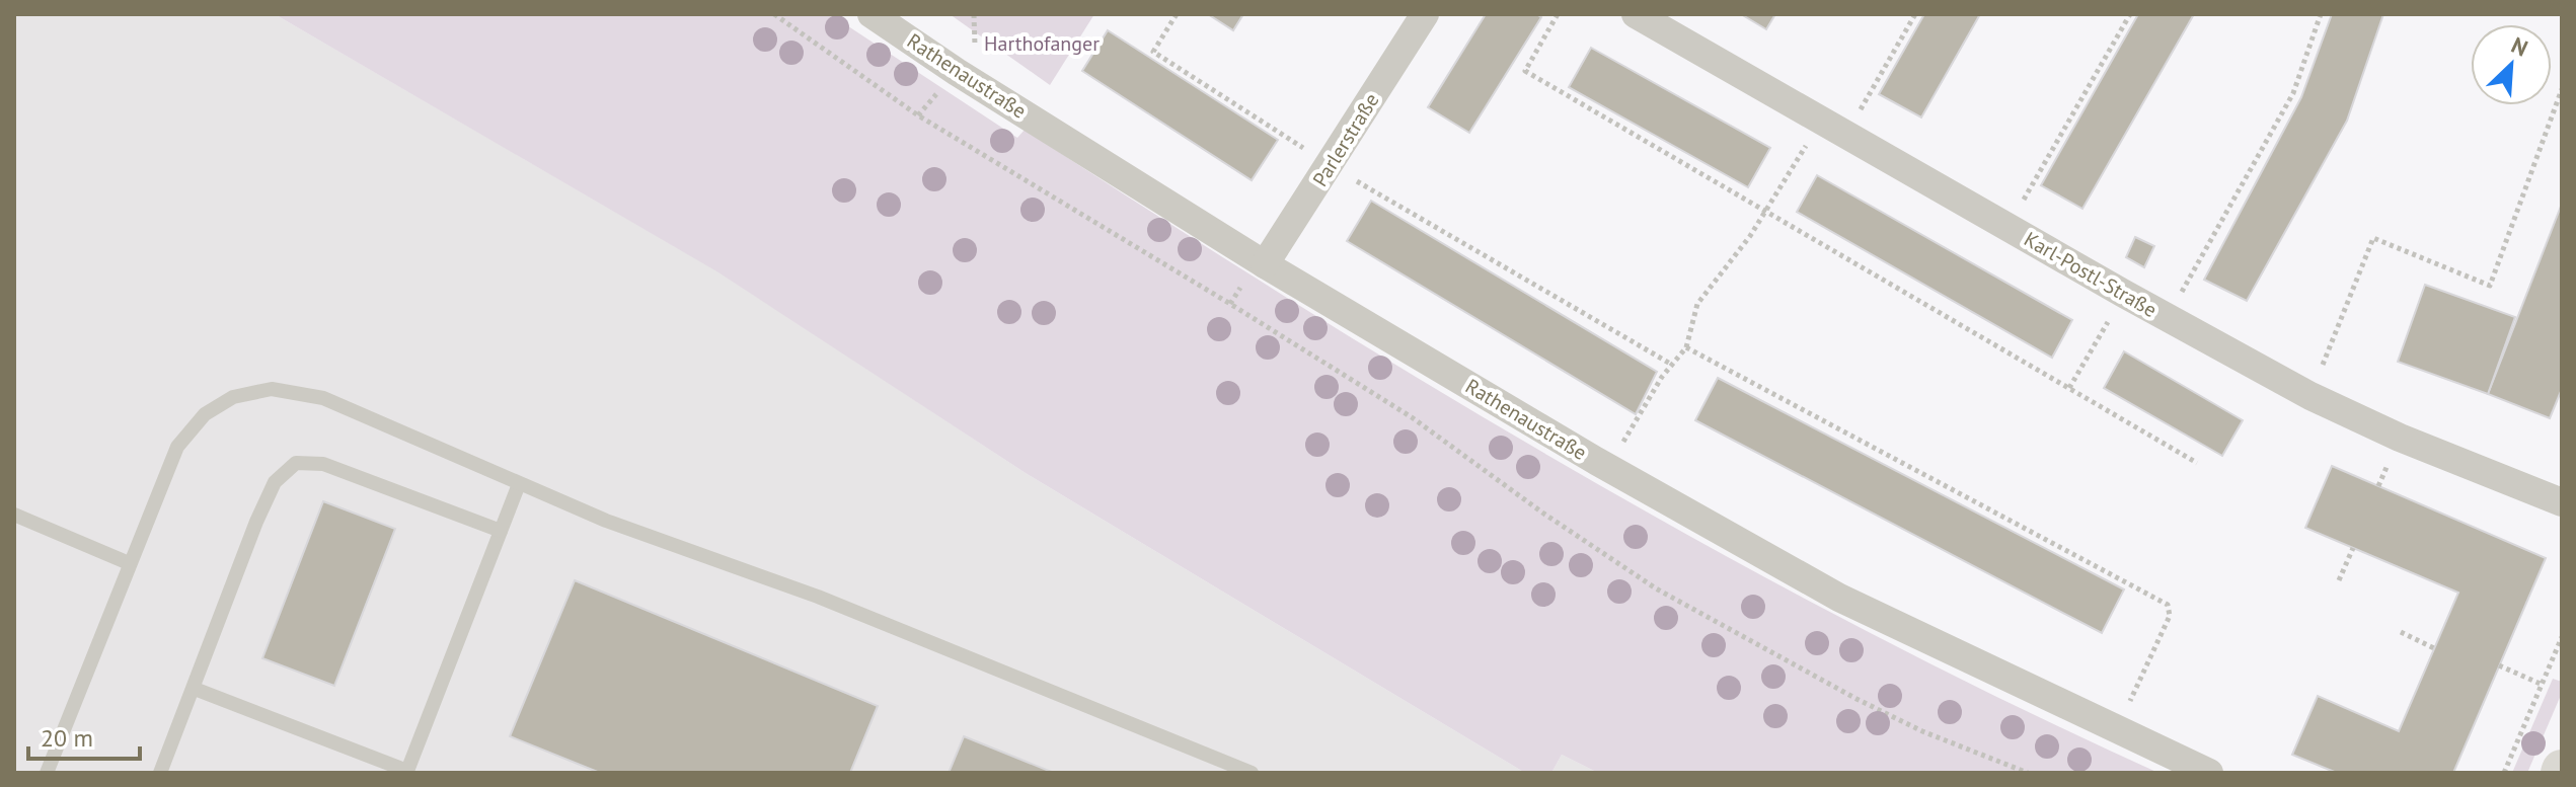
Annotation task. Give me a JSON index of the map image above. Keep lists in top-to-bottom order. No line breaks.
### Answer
{"streets":{"street":["Rathenaustraße","Parlerstraße","Karl-Postl-Straße"]},"crossings":[["Rathenaustraße","Parlerstraße"]],"parks":["Harthofanger"],"scale_bar":"20 m","north":"top right"}
